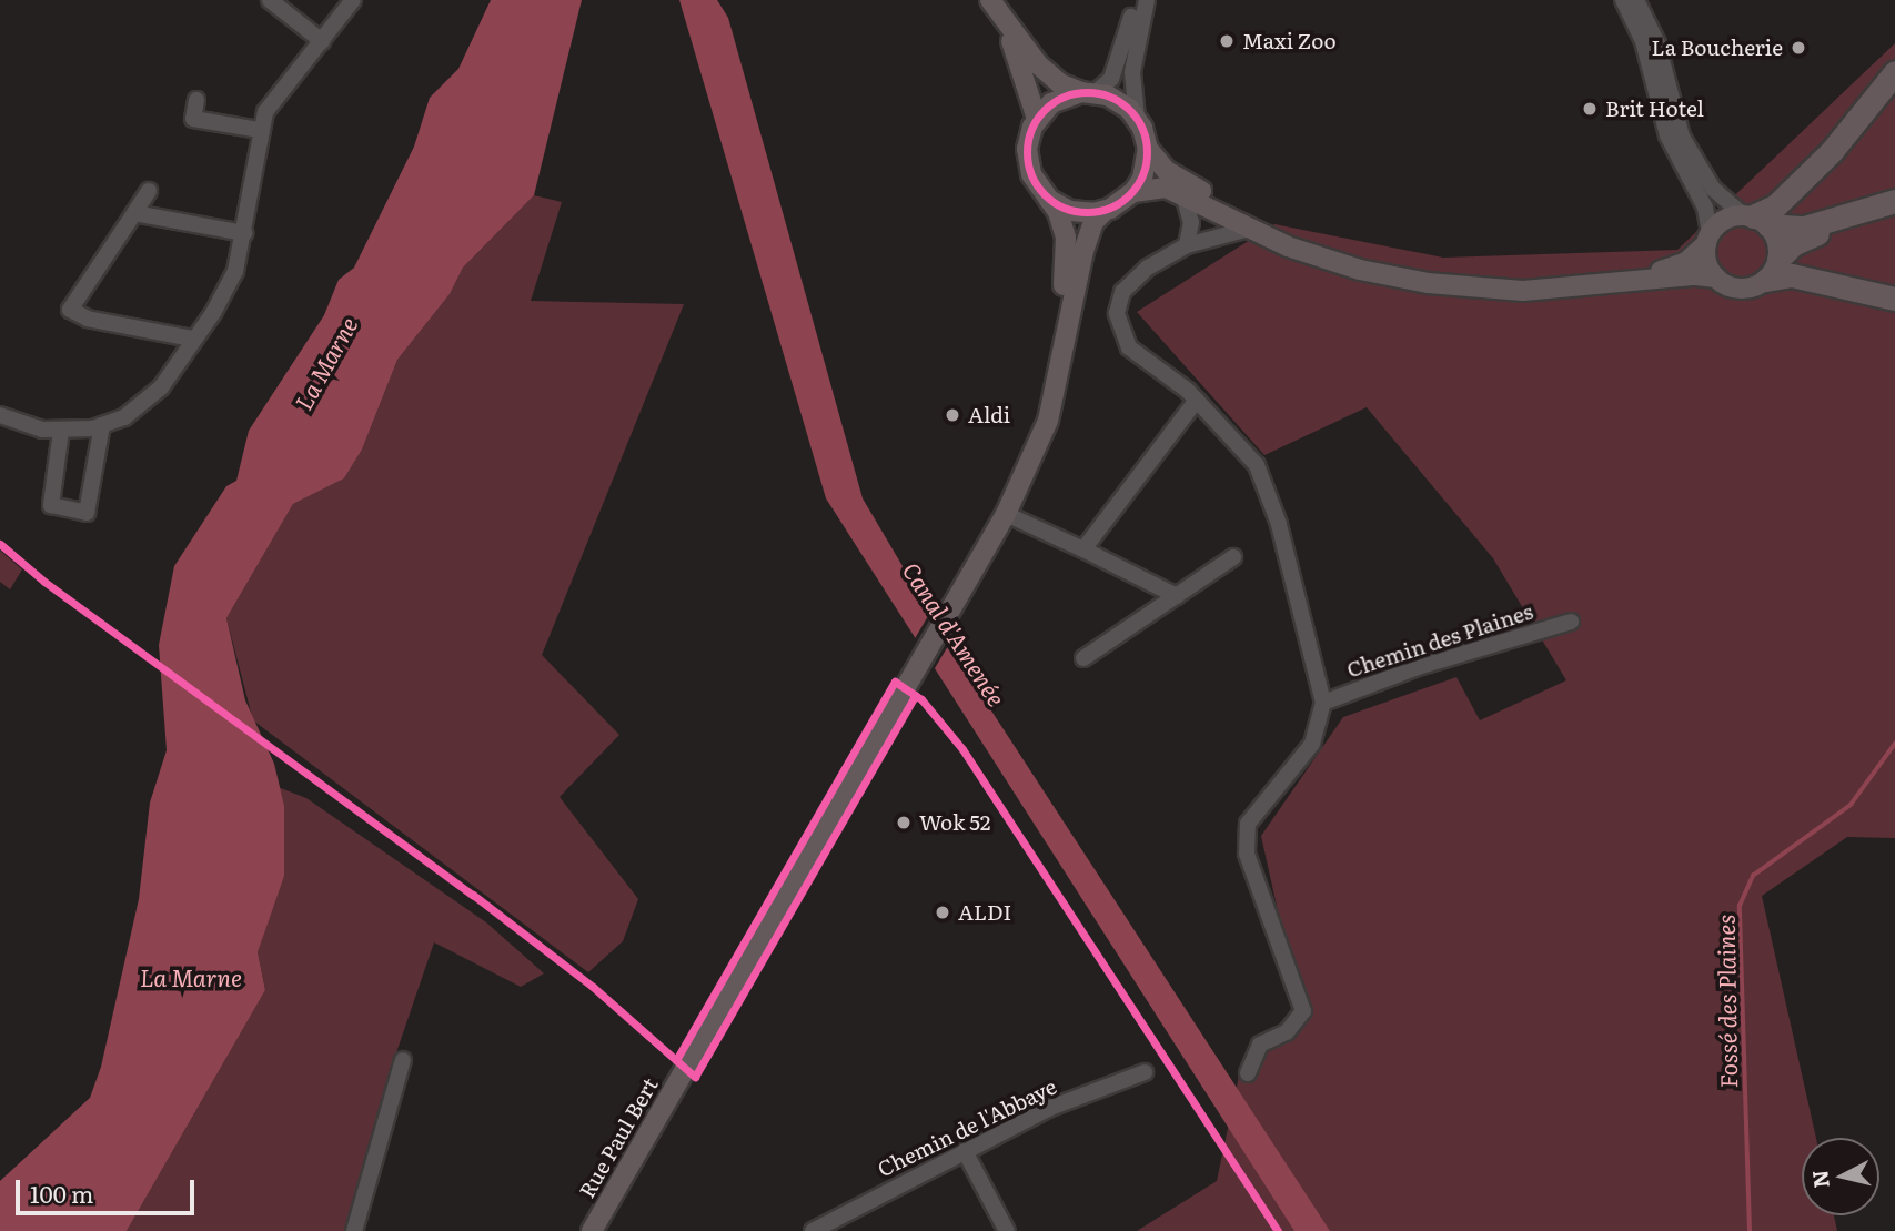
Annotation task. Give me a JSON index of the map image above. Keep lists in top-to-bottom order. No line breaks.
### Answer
{"streets":{"main road":["Rue Paul Bert"],"street":["Chemin des Plaines","Chemin de l'Abbaye"]},"water":["La Marne","Canal d'Amenée","Fossé des Plaines"],"places":["Maxi Zoo","La Boucherie","Brit Hotel","Aldi","Wok 52","ALDI"],"scale_bar":"100 m","north":"left"}
